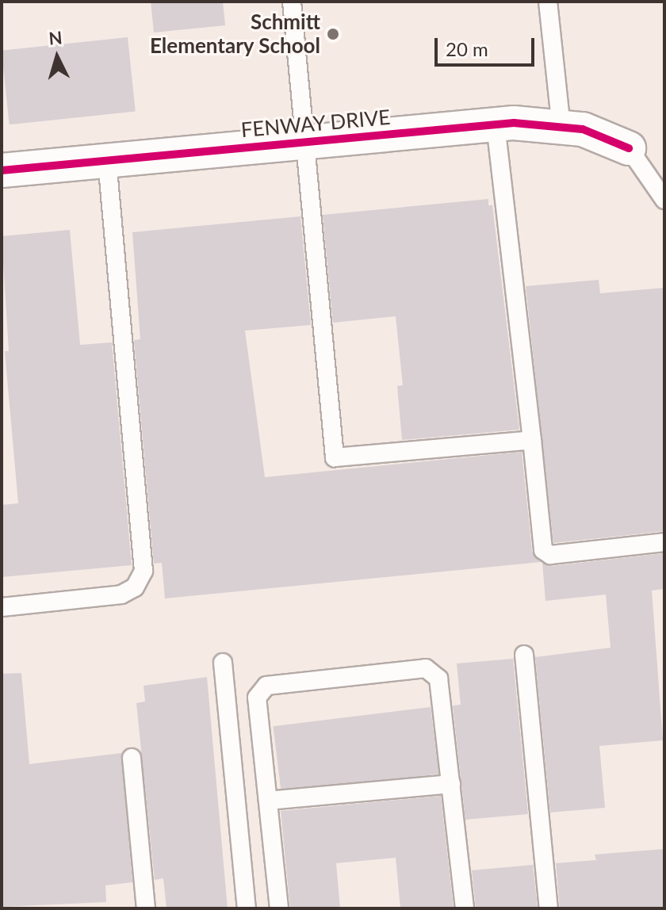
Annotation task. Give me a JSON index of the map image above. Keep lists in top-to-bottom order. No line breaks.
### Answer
{"streets":{"street":["FENWAY DRIVE"]},"places":["Schmitt Elementary School"],"scale_bar":"20 m","north":"top"}
